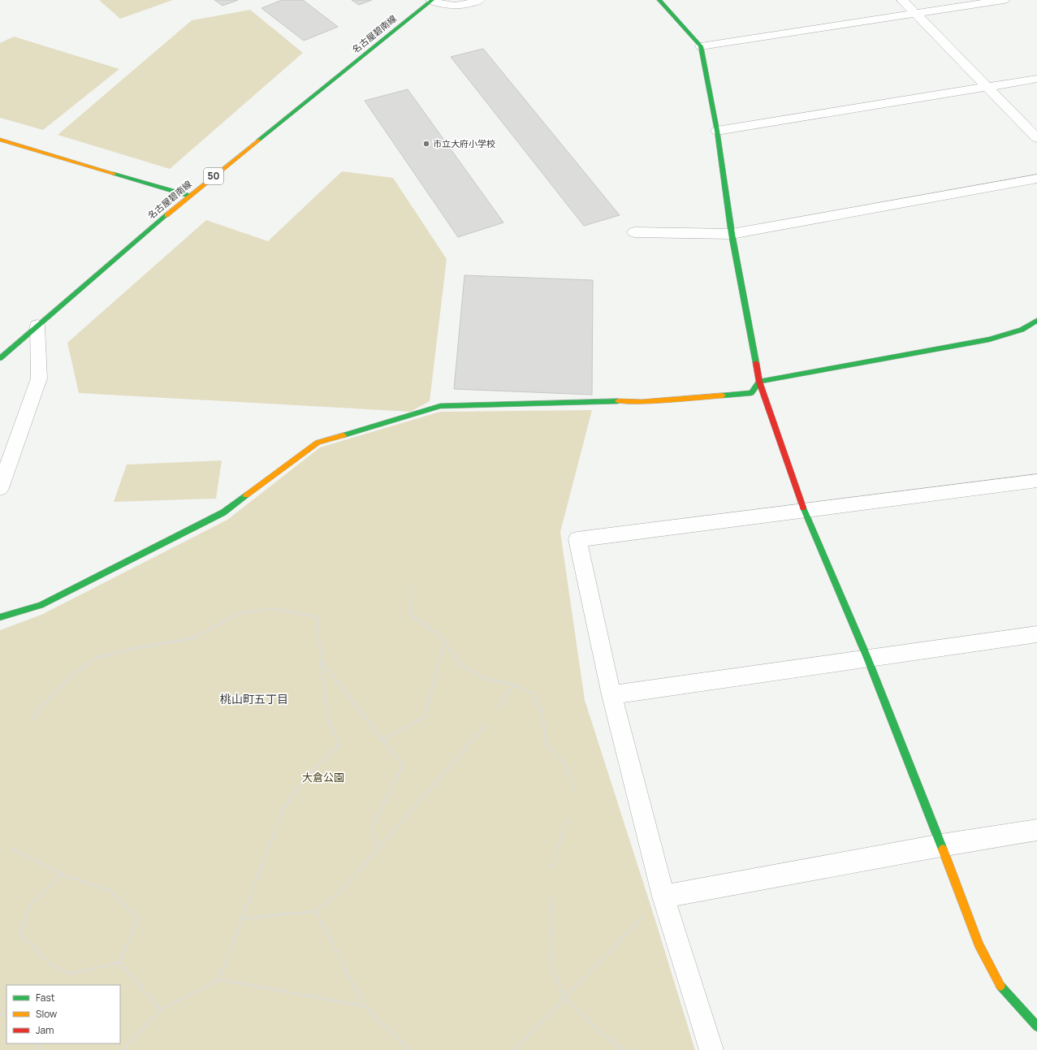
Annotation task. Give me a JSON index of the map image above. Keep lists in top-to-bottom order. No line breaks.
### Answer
{"streets":{"street":["名古屋碧南線","50"]},"districts":["桃山町五丁目"],"parks":["大倉公園"],"places":["市立大府小学校"],"legend":["Fast","Slow","Jam"]}
